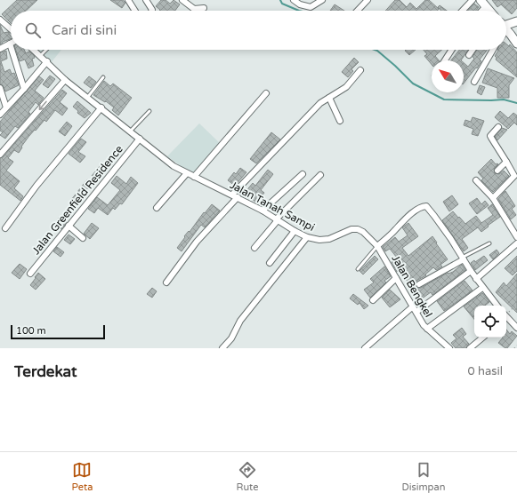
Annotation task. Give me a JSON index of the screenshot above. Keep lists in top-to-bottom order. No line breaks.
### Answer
{"streets":{"street":["Jalan Greenfield Residence","Jalan Tanah Sampi","Jalan Bengkel"]},"crossings":[["Jalan Greenfield Residence","Jalan Tanah Sampi"],["Jalan Tanah Sampi","Jalan Bengkel"]],"scale_bar":"100 m","north":"top left","page":{"search":"Cari di sini","scale":"100 m","heading":["Terdekat","0 hasil"],"nav":["Peta","Rute","Disimpan"]}}
